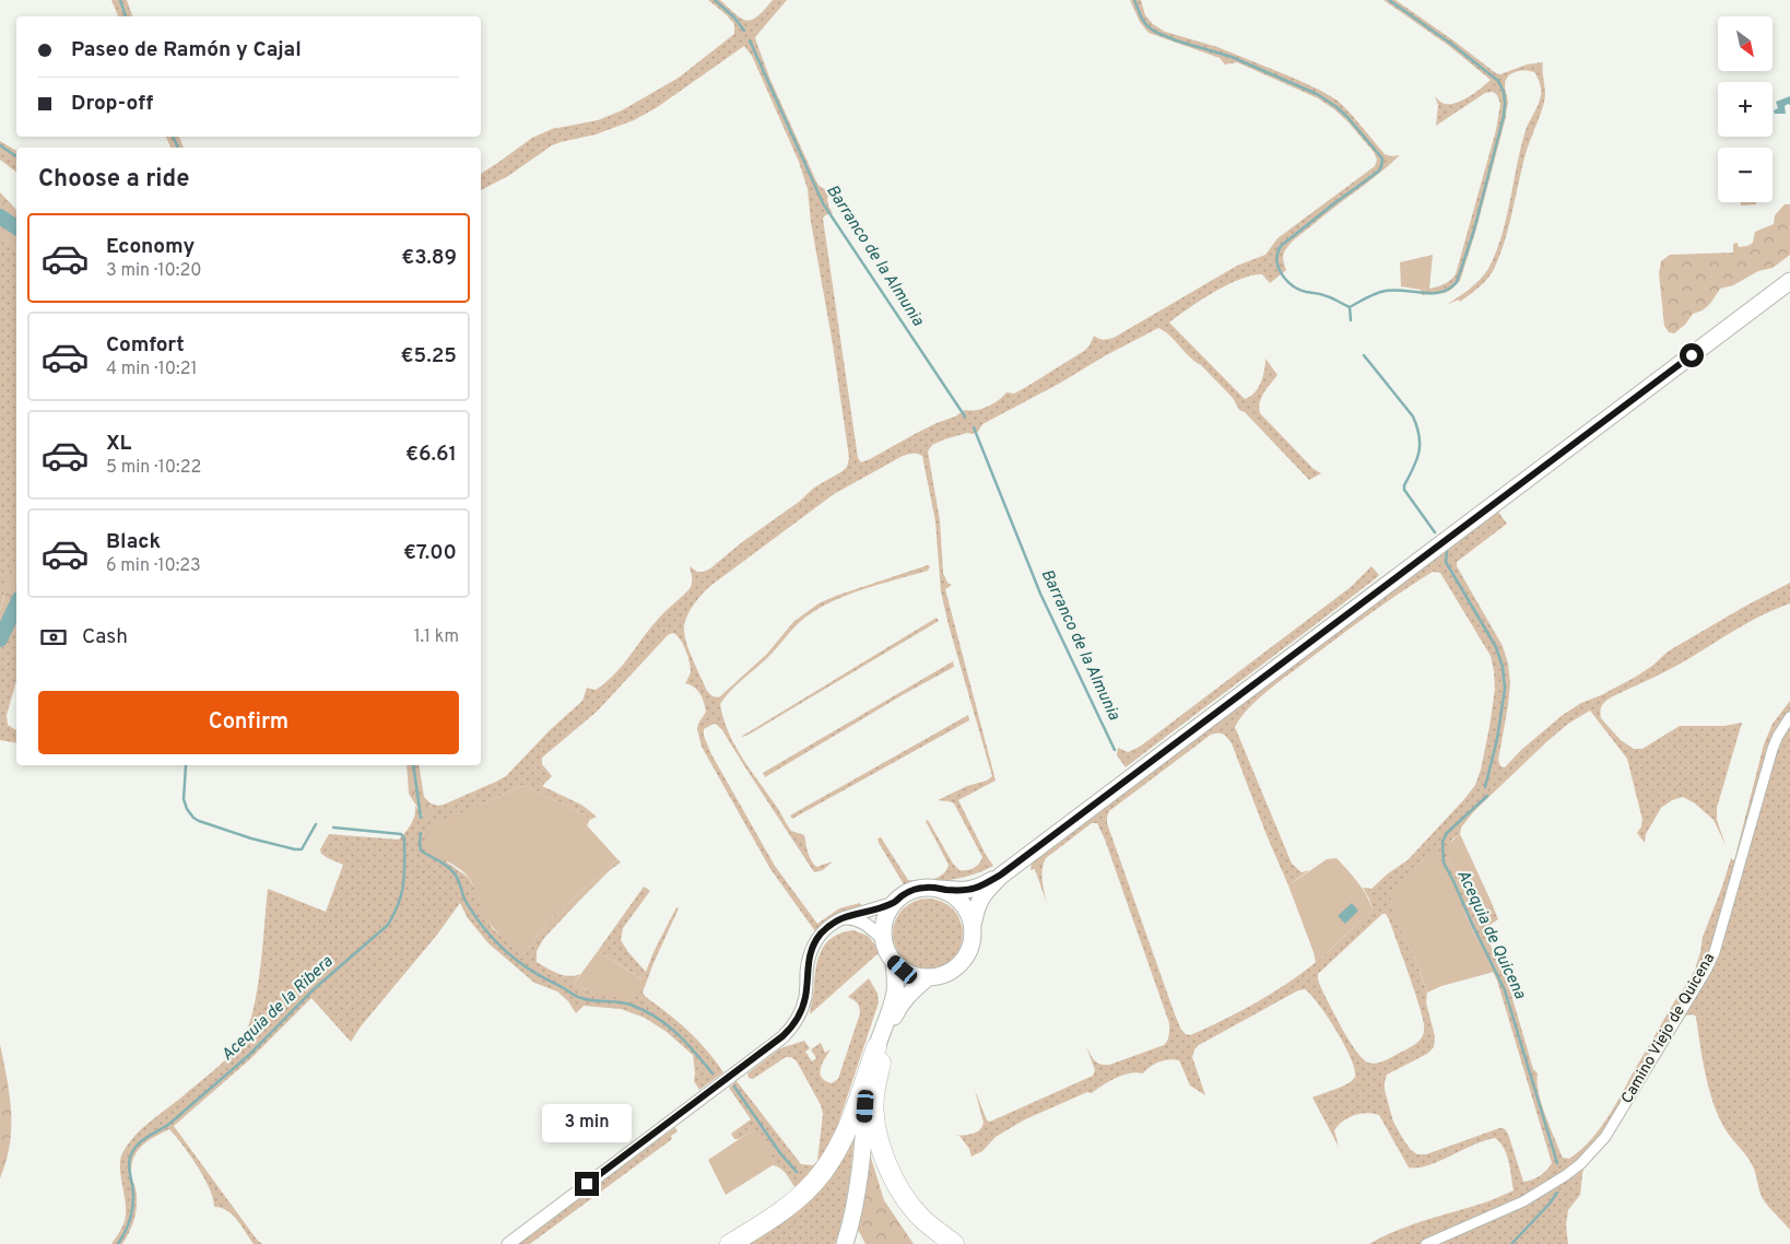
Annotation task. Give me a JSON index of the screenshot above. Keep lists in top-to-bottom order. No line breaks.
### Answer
{"streets":{"street":["Camino Viejo de Quicena"]},"water":["Barranco de la Almunia","Acequia de Quicena","Acequia de la Ribera"],"north":"bottom right","page":{"map_buttons":["+","−"],"banner":["Paseo de Ramón y Cajal","Drop-off"],"heading":"Choose a ride","list":[{"name":"Economy","note":"3 min · 10:20","value":"€3.89"},{"name":"Comfort","note":"4 min · 10:21","value":"€5.25"},{"name":"XL","note":"5 min · 10:22","value":"€6.61"},{"name":"Black","note":"6 min · 10:23","value":"€7.00"}],"pay":["Cash","1.1 km"],"buttons":"Confirm","bubble":"3 min"}}
